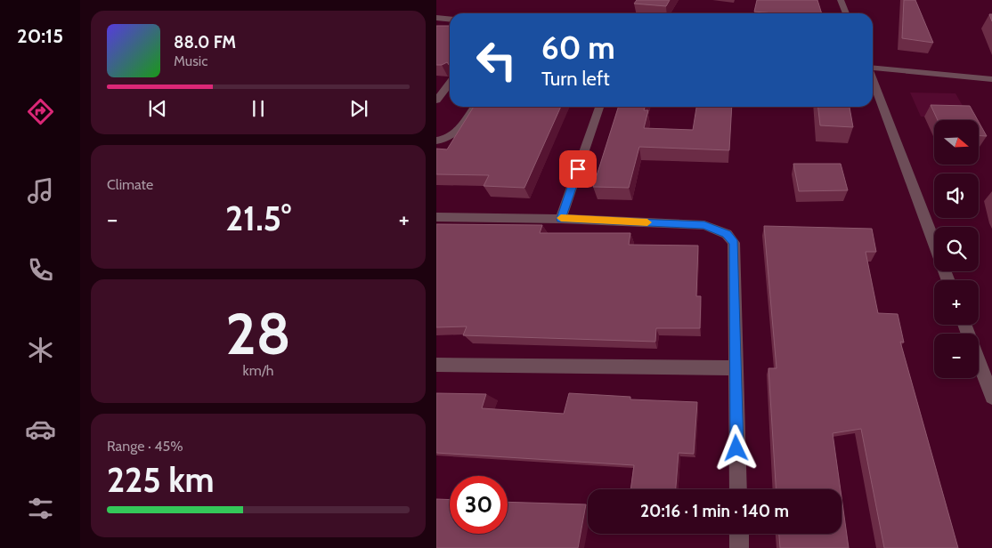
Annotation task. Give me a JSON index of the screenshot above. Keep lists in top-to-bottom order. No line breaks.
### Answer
{"north":"right","page":{"tabs":"20:15","turn":["60 m","Turn left"],"song":["88.0 FM","Music"],"map_buttons":["+","−"],"tile":["Climate",["28","km/h"],["Range · 45%","225 km"]],"heat":["−","21.5°","+"],"limit":"30","trip":"20:16 · 1 min · 140 m"}}
